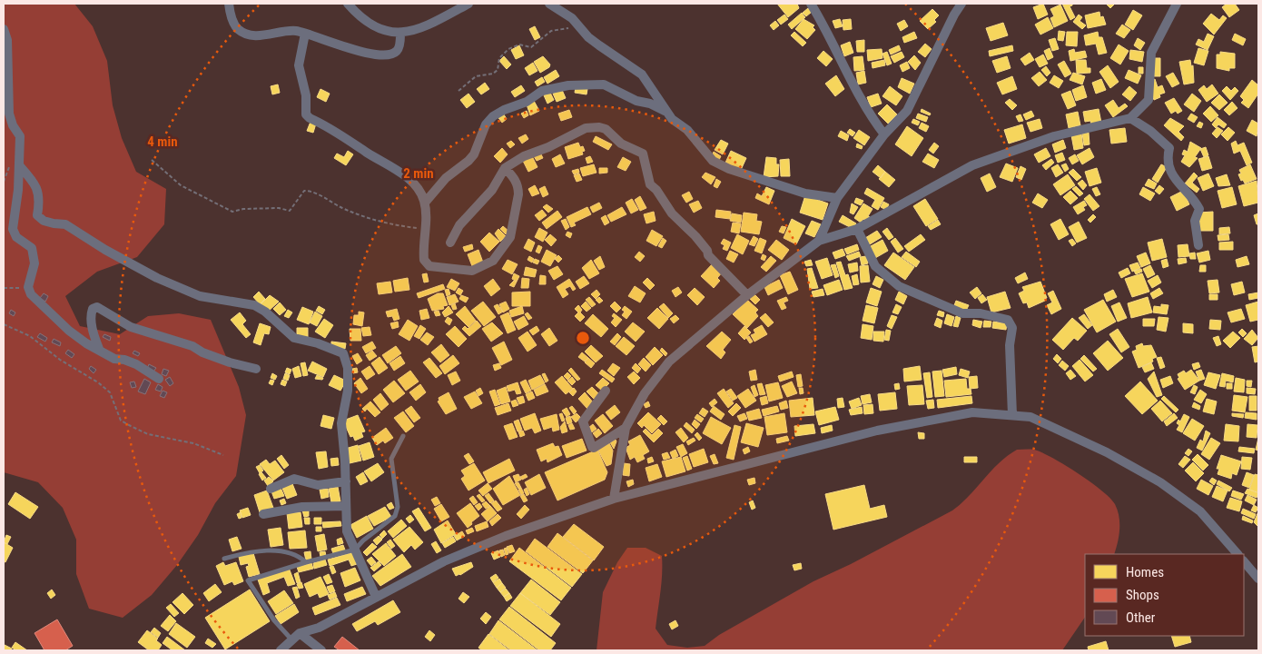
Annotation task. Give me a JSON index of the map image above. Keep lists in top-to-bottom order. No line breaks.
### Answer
{"legend":["Homes","Shops","Other"],"rings":["4 min","2 min"]}
